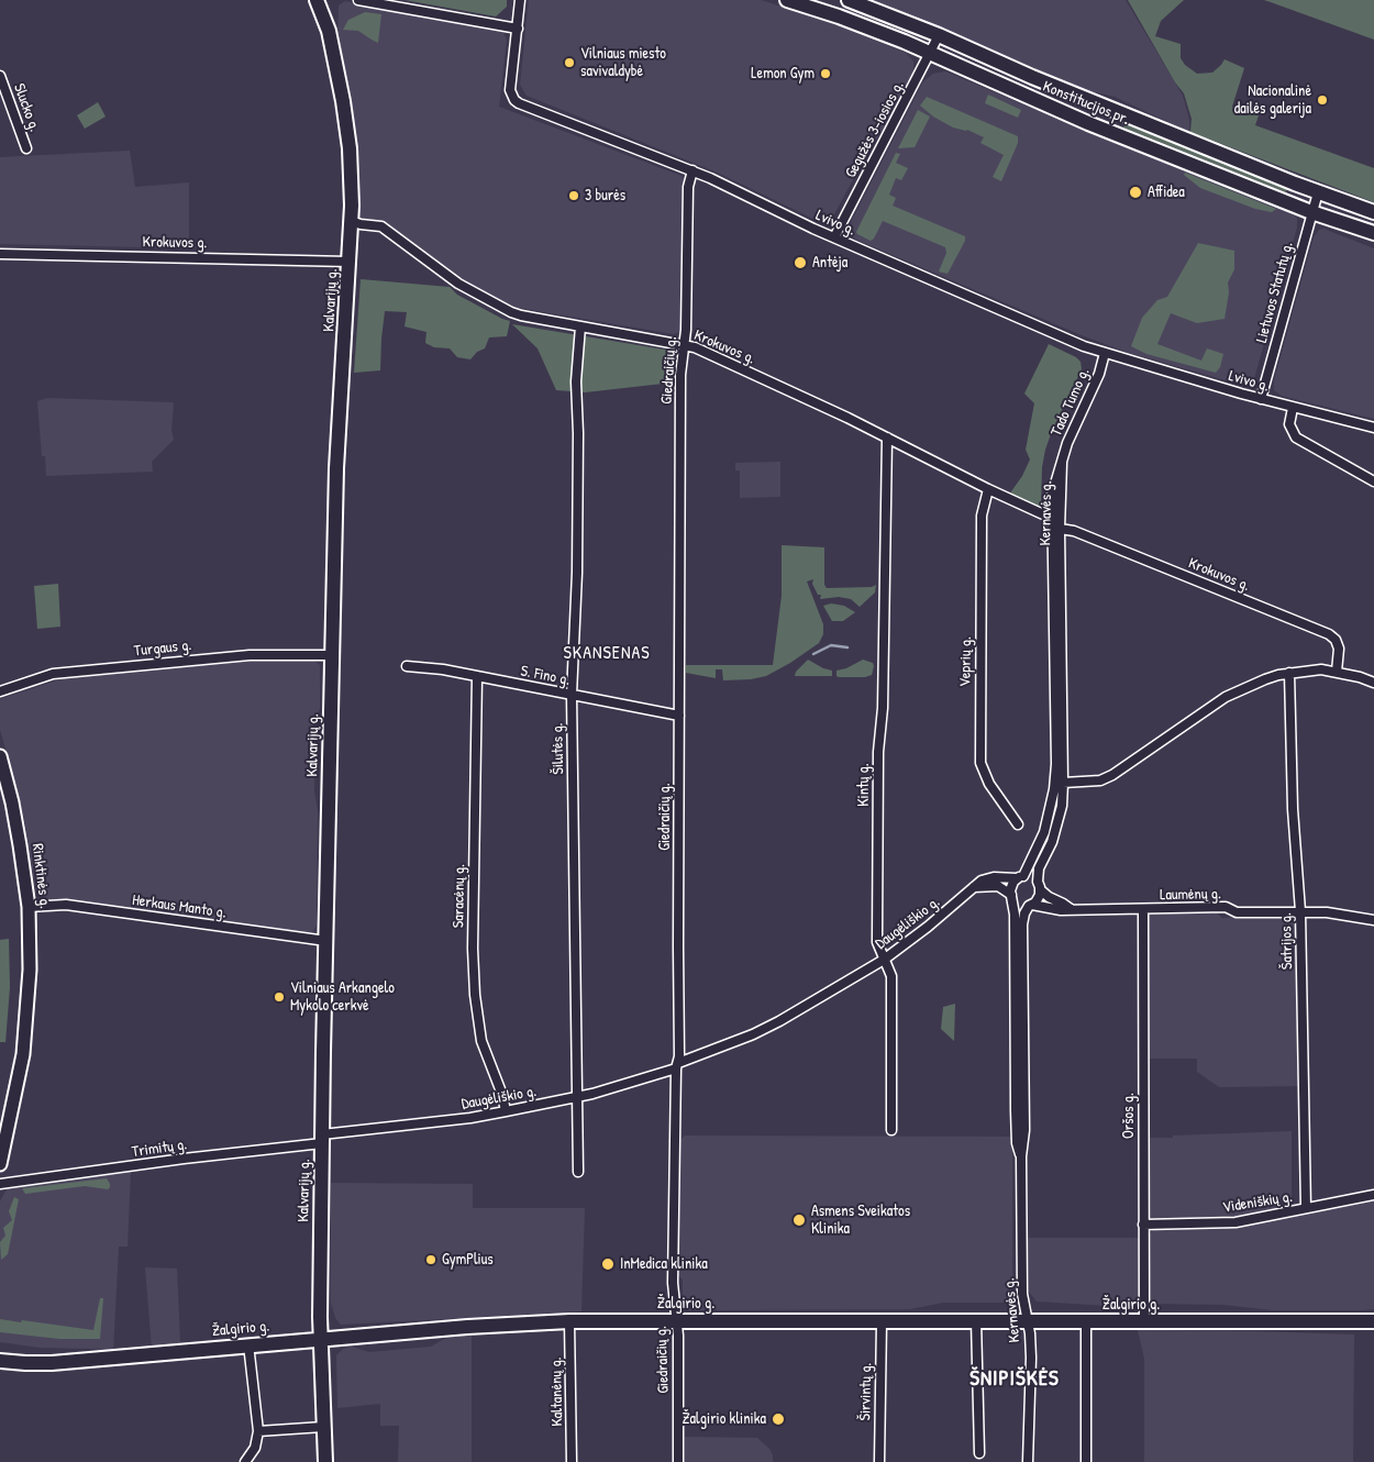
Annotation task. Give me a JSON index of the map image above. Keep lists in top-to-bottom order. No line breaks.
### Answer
{"streets":{"main road":["Konstitucijos pr.","Kalvarijų g.","Rinktinės g.","Žalgirio g."],"street":["Slucko g.","Gegužės 3-iosios g.","Lvivo g.","Krokuvos g.","Lietuvos Statutų g.","Giedraičių g.","Tado Tumo g.","Kernavės g.","Turgaus g.","Veprių g.","S. Fino g.","Šilutės g.","Kintų g.","Laumėnų g.","Saracėnų g.","Herkaus Manto g.","Daugėliškio g.","Šatrijos g.","Oršos g.","Trimitų g.","Videniškių g.","Kaltanėnų g.","Širvintų g."]},"crossings":[["Konstitucijos pr.","Gegužės 3-iosios g."],["Konstitucijos pr.","Lietuvos Statutų g."],["Gegužės 3-iosios g.","Lvivo g."],["Lvivo g.","Lietuvos Statutų g."],["Lvivo g.","Giedraičių g."],["Lvivo g.","Tado Tumo g."],["Krokuvos g.","Kalvarijų g."],["Krokuvos g.","Giedraičių g."],["Krokuvos g.","Kernavės g."],["Krokuvos g.","Veprių g."],["Krokuvos g.","Šilutės g."],["Krokuvos g.","Kintų g."],["Kalvarijų g.","Turgaus g."],["Kalvarijų g.","Herkaus Manto g."],["Kalvarijų g.","Daugėliškio g."],["Kalvarijų g.","Trimitų g."],["Kalvarijų g.","Žalgirio g."],["Giedraičių g.","S. Fino g."],["Giedraičių g.","Daugėliškio g."],["Giedraičių g.","Žalgirio g."],["Tado Tumo g.","Kernavės g."],["Kernavės g.","Laumėnų g."],["Kernavės g.","Daugėliškio g."],["Kernavės g.","Žalgirio g."],["S. Fino g.","Šilutės g."],["S. Fino g.","Saracėnų g."],["Šilutės g.","Daugėliškio g."],["Kintų g.","Daugėliškio g."],["Rinktinės g.","Herkaus Manto g."],["Laumėnų g.","Daugėliškio g."],["Laumėnų g.","Šatrijos g."],["Laumėnų g.","Oršos g."],["Saracėnų g.","Daugėliškio g."],["Daugėliškio g.","Trimitų g."],["Šatrijos g.","Videniškių g."],["Oršos g.","Videniškių g."],["Oršos g.","Žalgirio g."],["Žalgirio g.","Kaltanėnų g."],["Žalgirio g.","Širvintų g."]],"districts":["SKANSENAS","ŠNIPIŠKĖS"],"places":["Vilniaus miesto savivaldybė","Lemon Gym","Nacionalinė dailės galerija","Affidea","3 burės","Antėja","Vilniaus Arkangelo Mykolo cerkvė","Asmens Sveikatos Klinika","GymPlius","InMedica klinika","Žalgirio klinika"]}
